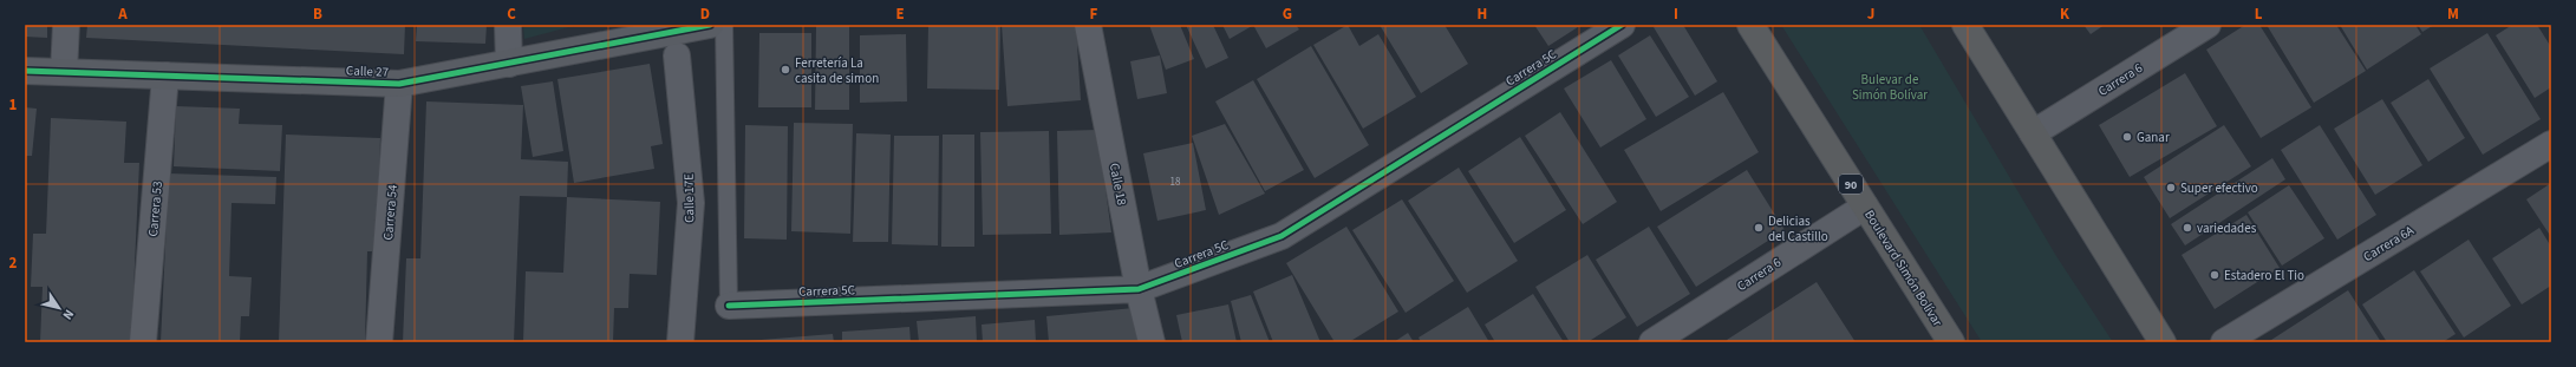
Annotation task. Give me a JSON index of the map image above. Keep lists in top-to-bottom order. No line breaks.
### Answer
{"streets":{"highway":["90","Boulevard Simón Bolívar"],"street":["Carrera 5C","Calle 27","Carrera 6","Calle 18","Calle 17E","Carrera 53","Carrera 54","Carrera 6A"]},"crossings":[["Carrera 5C","Calle 18"],["Calle 27","Carrera 53"],["Calle 27","Carrera 54"],["Carrera 6","Boulevard Simón Bolívar"]],"parks":["Bulevar de Simón Bolívar"],"places":["Ferretería La casita de simon","Ganar","Super efectivo","Delicias del Castillo","variedades","Estadero El Tio"],"house_numbers":["18"],"north":"bottom right","grid":{"columns":["A","B","C","D","E","F","G","H","I","J","K","L","M"],"rows":["1","2"]}}
